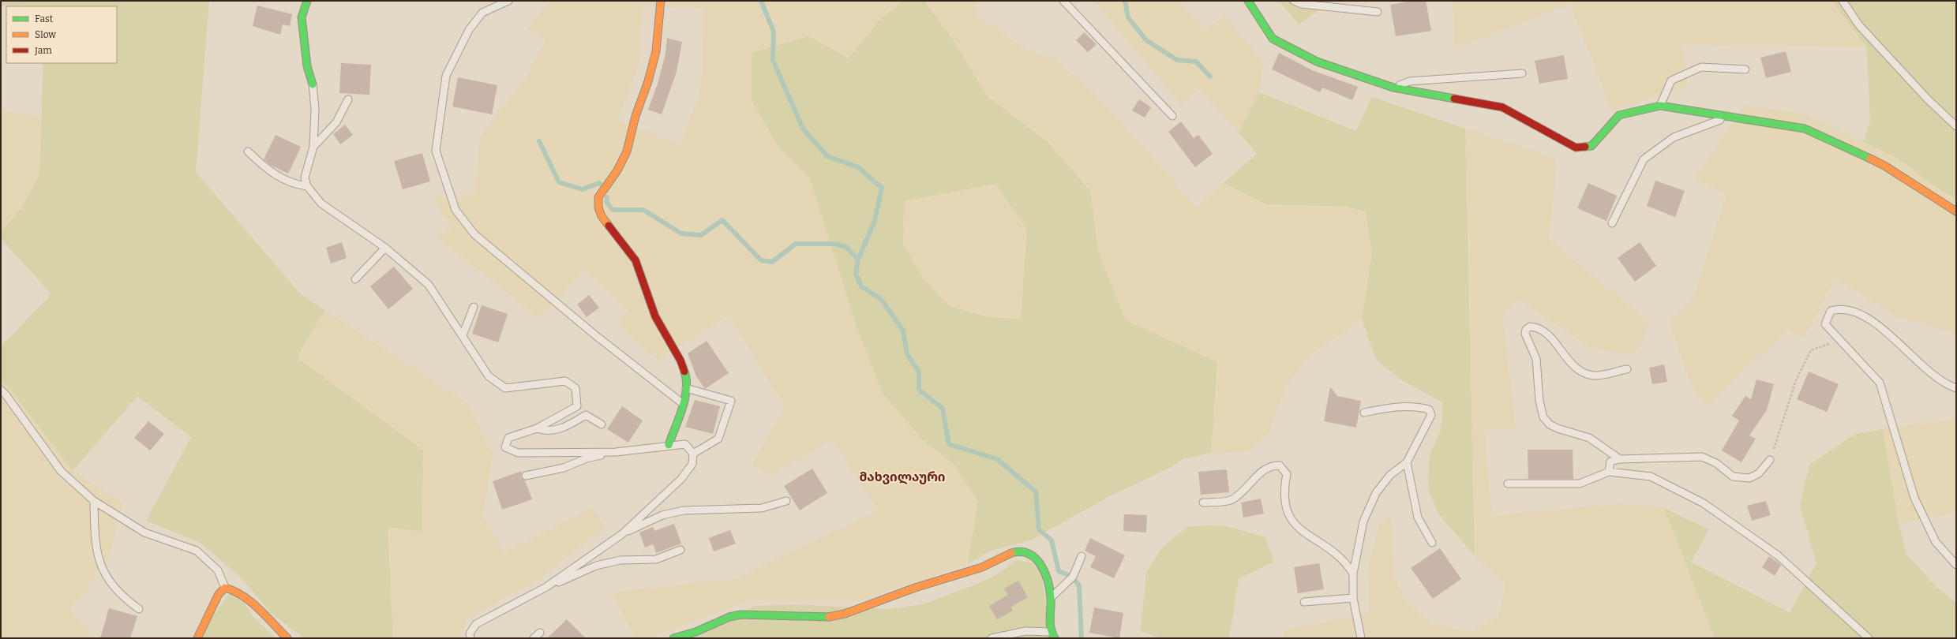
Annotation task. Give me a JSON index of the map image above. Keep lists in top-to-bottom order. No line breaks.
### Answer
{"districts":["მახვილაური"],"legend":["Fast","Slow","Jam"]}
